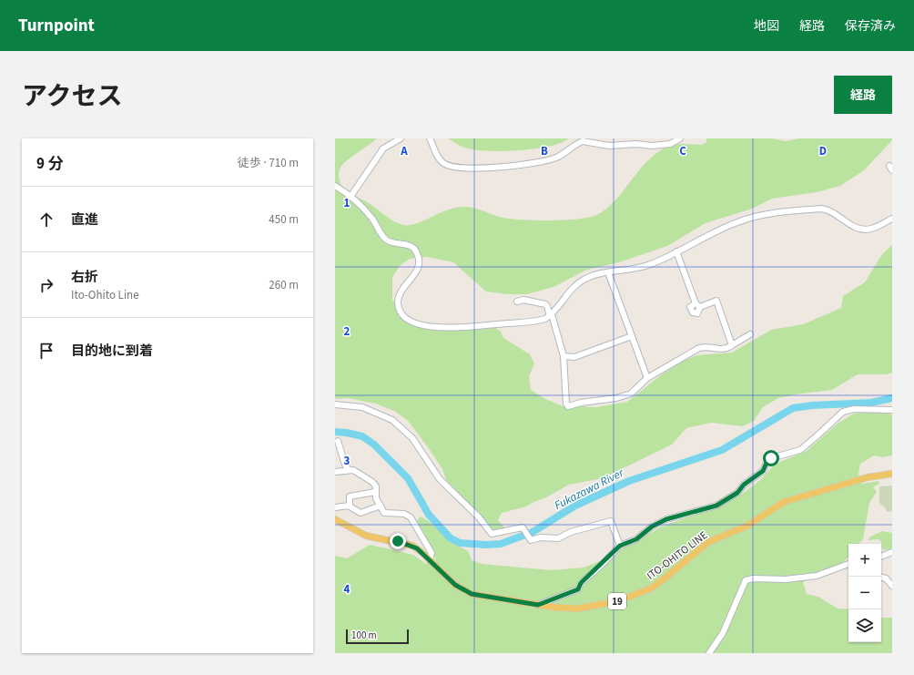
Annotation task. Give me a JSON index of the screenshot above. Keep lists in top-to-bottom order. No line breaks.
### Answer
{"streets":{"main road":["ITO-OHITO LINE","19"]},"water":["Fukazawa River"],"scale_bar":"100 m","page":{"header":"Turnpoint","nav":["地図","経路","保存済み"],"title":"アクセス","buttons":"経路","heading":["9 分","徒歩 · 710 m"],"list":[["直進","450 m"],["右折","Ito-Ohito Line","260 m"],"目的地に到着"],"map_buttons":["+","−"],"scale":"100 m"},"grid":{"columns":["A","B","C","D"],"rows":["1","2","3","4"]}}
